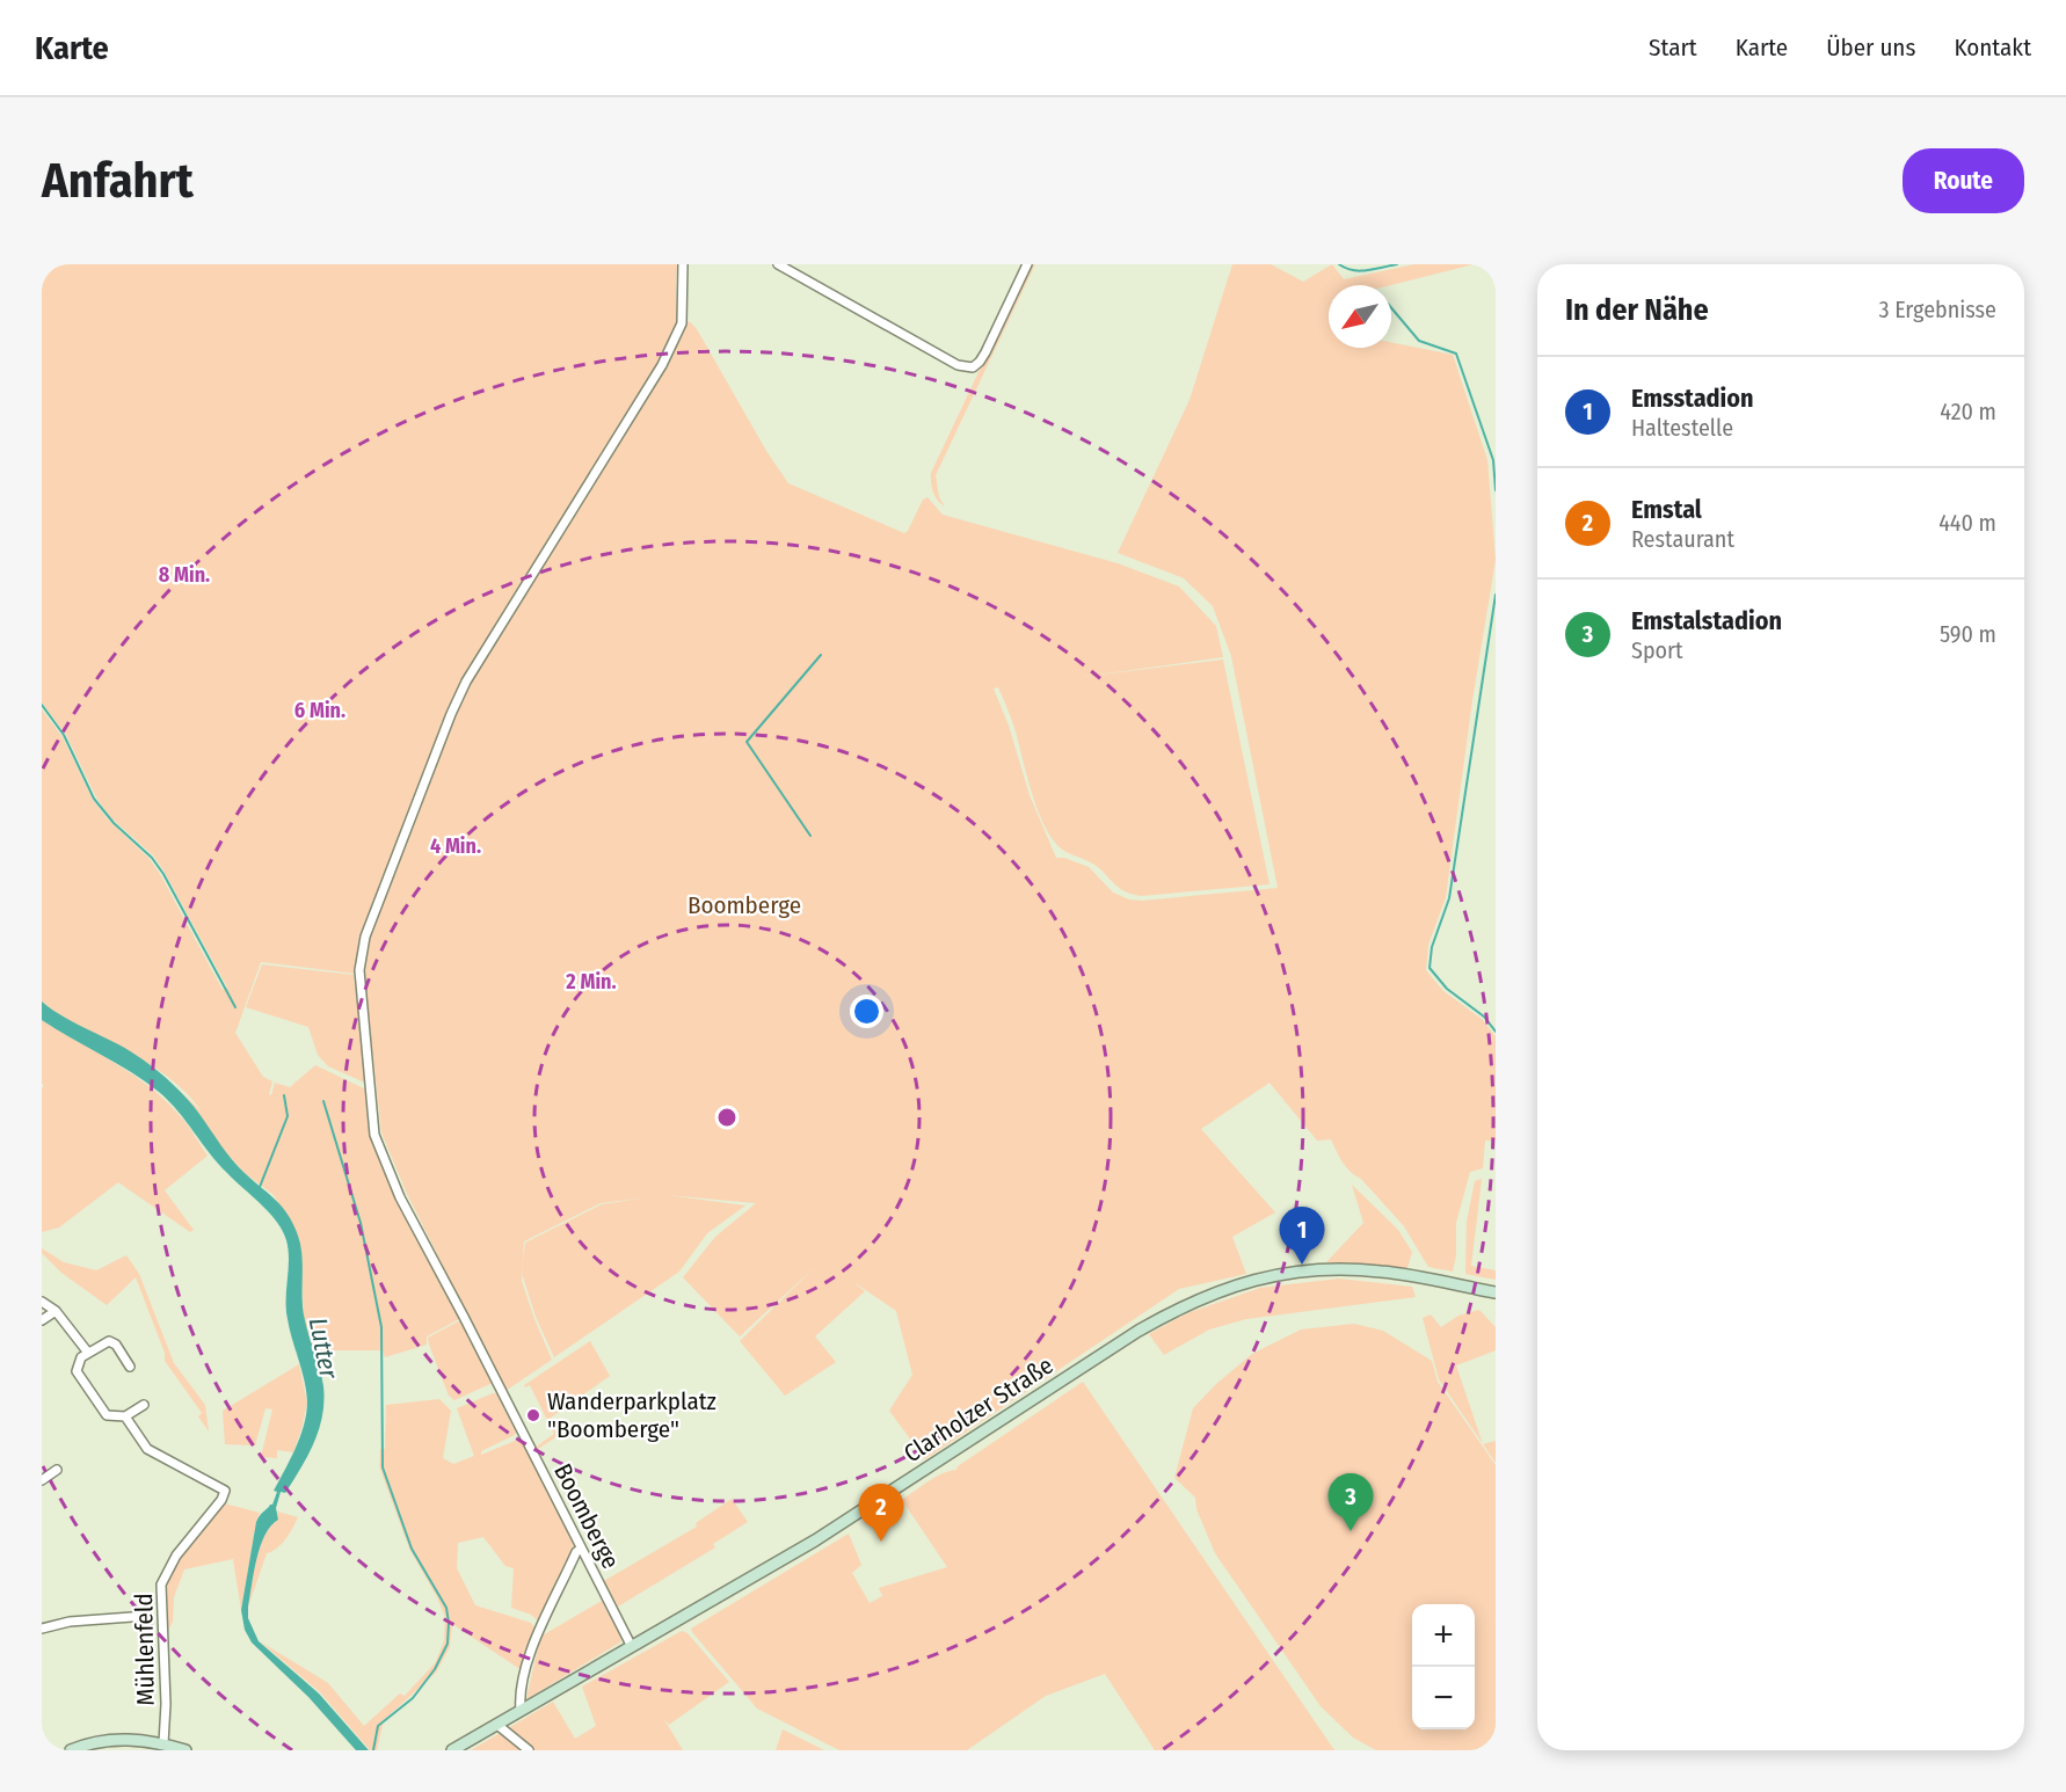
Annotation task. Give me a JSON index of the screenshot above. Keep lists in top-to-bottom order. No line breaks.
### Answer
{"streets":{"street":["Clarholzer Straße","Boomberge","Mühlenfeld"]},"crossings":[["Clarholzer Straße","Boomberge"]],"water":["Lutter"],"parks":["Boomberge"],"places":["Wanderparkplatz \"Boomberge\""],"north":"bottom left","page":{"header":"Karte","nav":["Start","Karte","Über uns","Kontakt"],"buttons":"Route","title":"Anfahrt","heading":["In der Nähe","3 Ergebnisse"],"list":[{"mark":"1","name":"Emsstadion","note":"Haltestelle","value":"420 m"},{"mark":"2","name":"Emstal","note":"Restaurant","value":"440 m"},{"mark":"3","name":"Emstalstadion","note":"Sport","value":"590 m"}],"pins":["1","3","2"],"map_buttons":["+","−"]},"rings":["8 Min.","6 Min.","4 Min.","2 Min."]}
